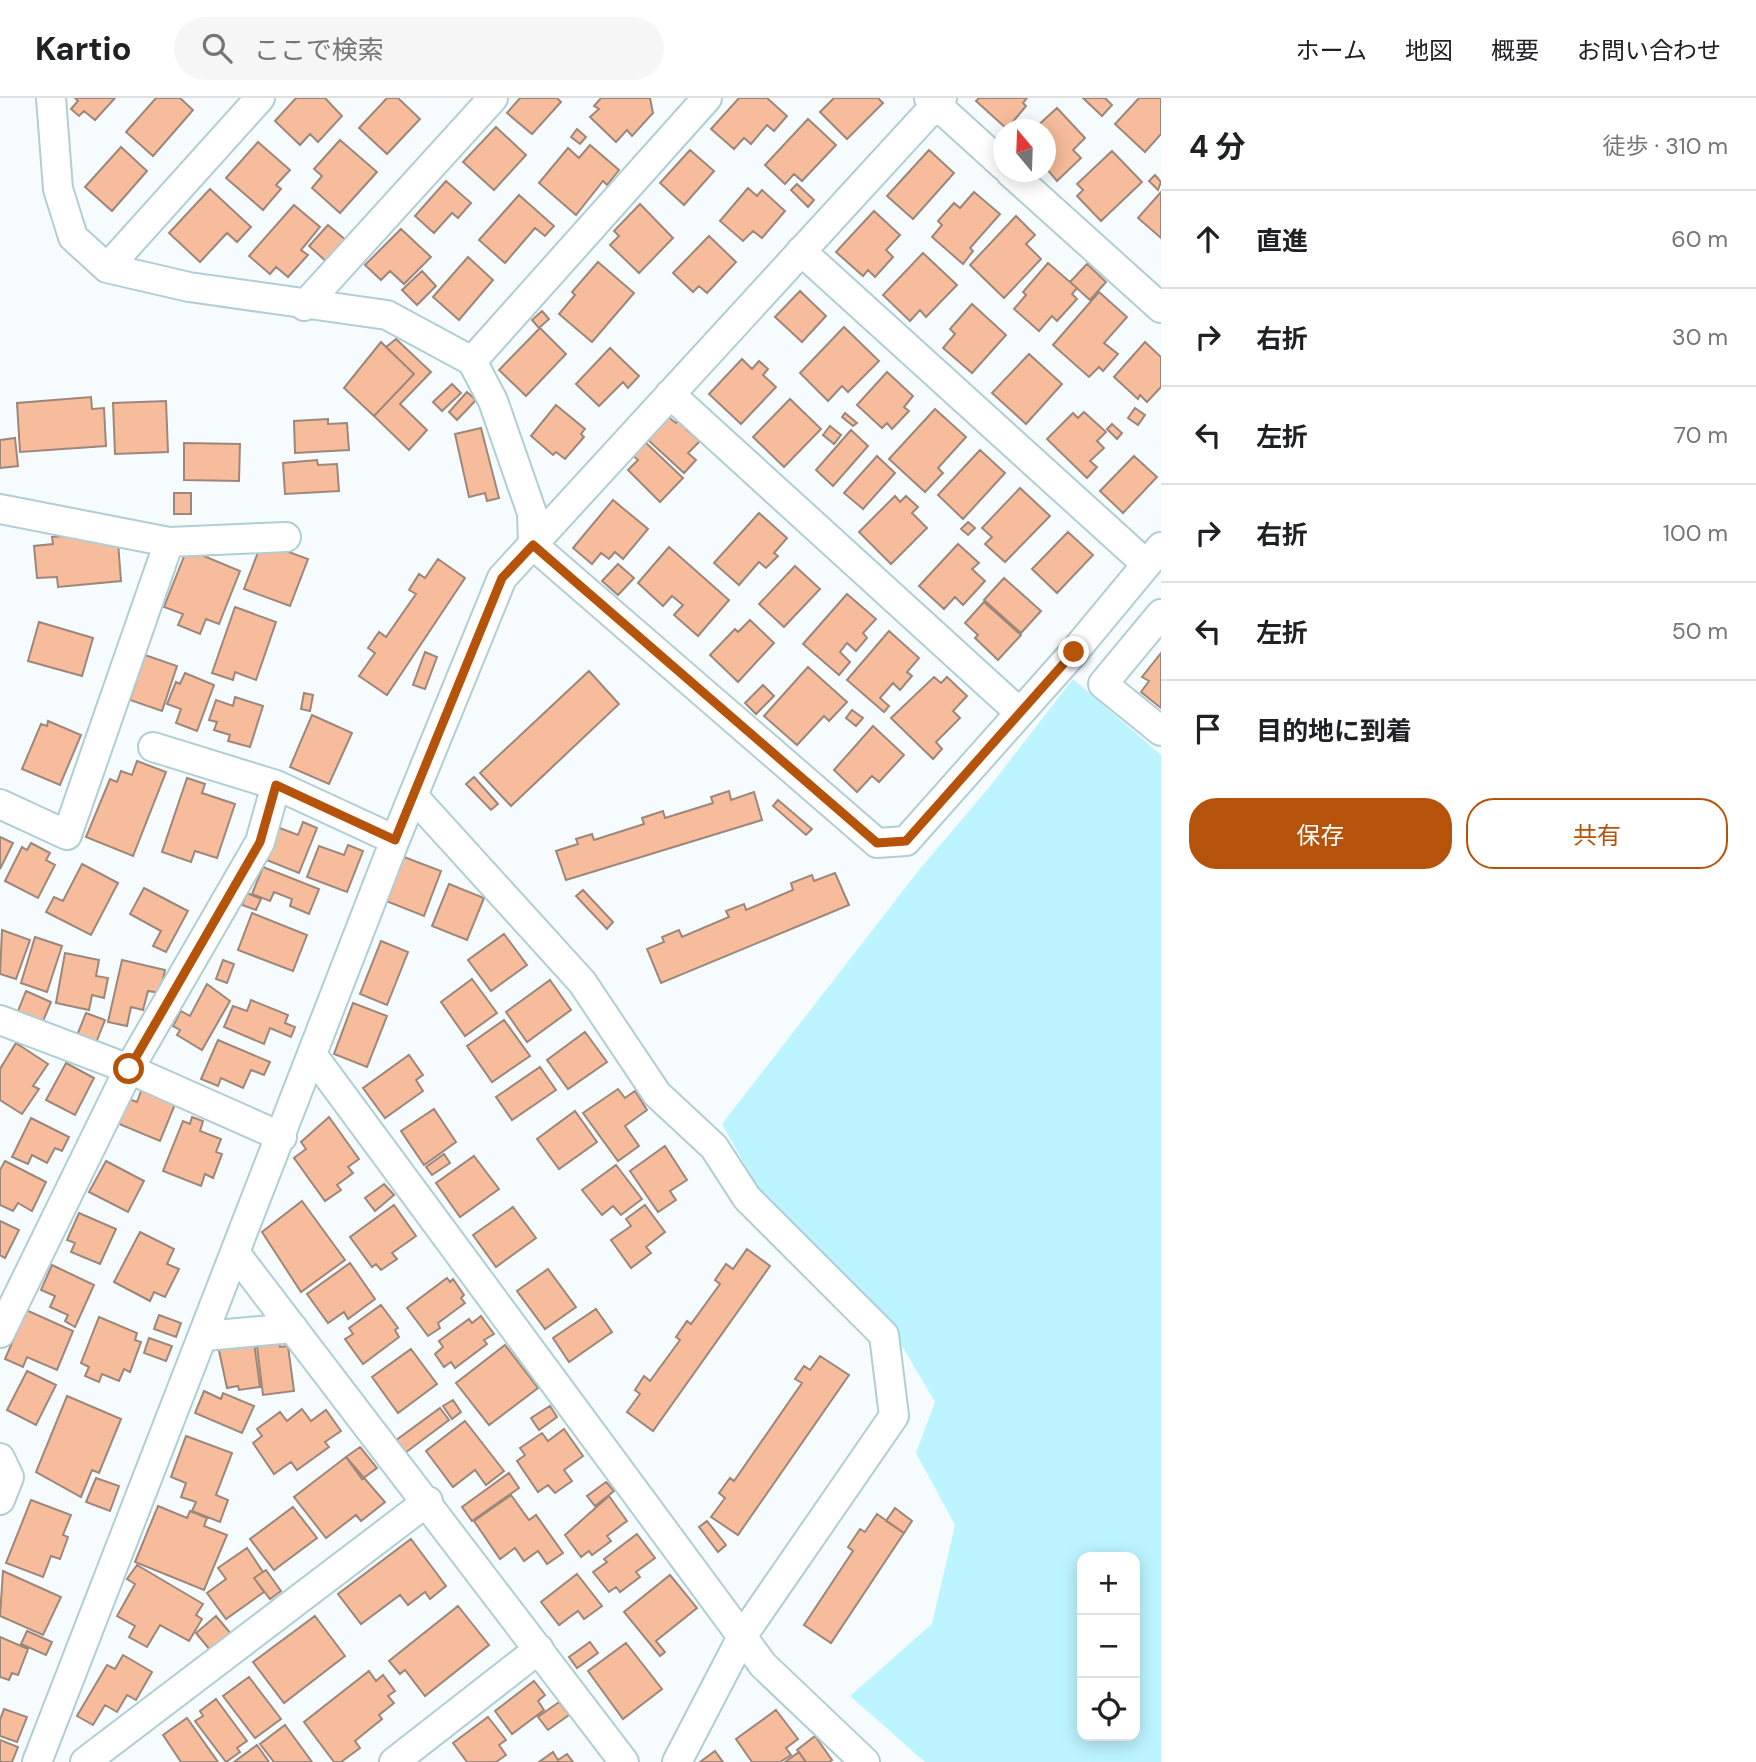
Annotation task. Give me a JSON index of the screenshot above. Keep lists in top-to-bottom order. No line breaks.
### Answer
{"north":"top","page":{"header":"Kartio","search":"ここで検索","nav":["ホーム","地図","概要","お問い合わせ"],"heading":["4 分","徒歩 · 310 m"],"list":[["直進","60 m"],["右折","30 m"],["左折","70 m"],["右折","100 m"],["左折","50 m"],"目的地に到着"],"buttons":["保存","共有"],"map_buttons":["+","−"]}}
